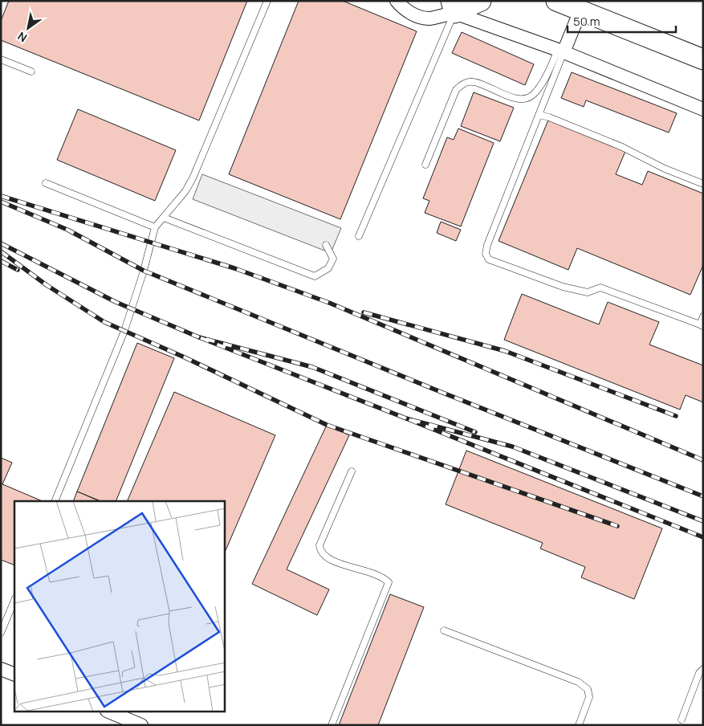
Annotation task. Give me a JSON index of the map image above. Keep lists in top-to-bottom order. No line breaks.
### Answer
{"scale_bar":"50 m","north":"bottom left"}
